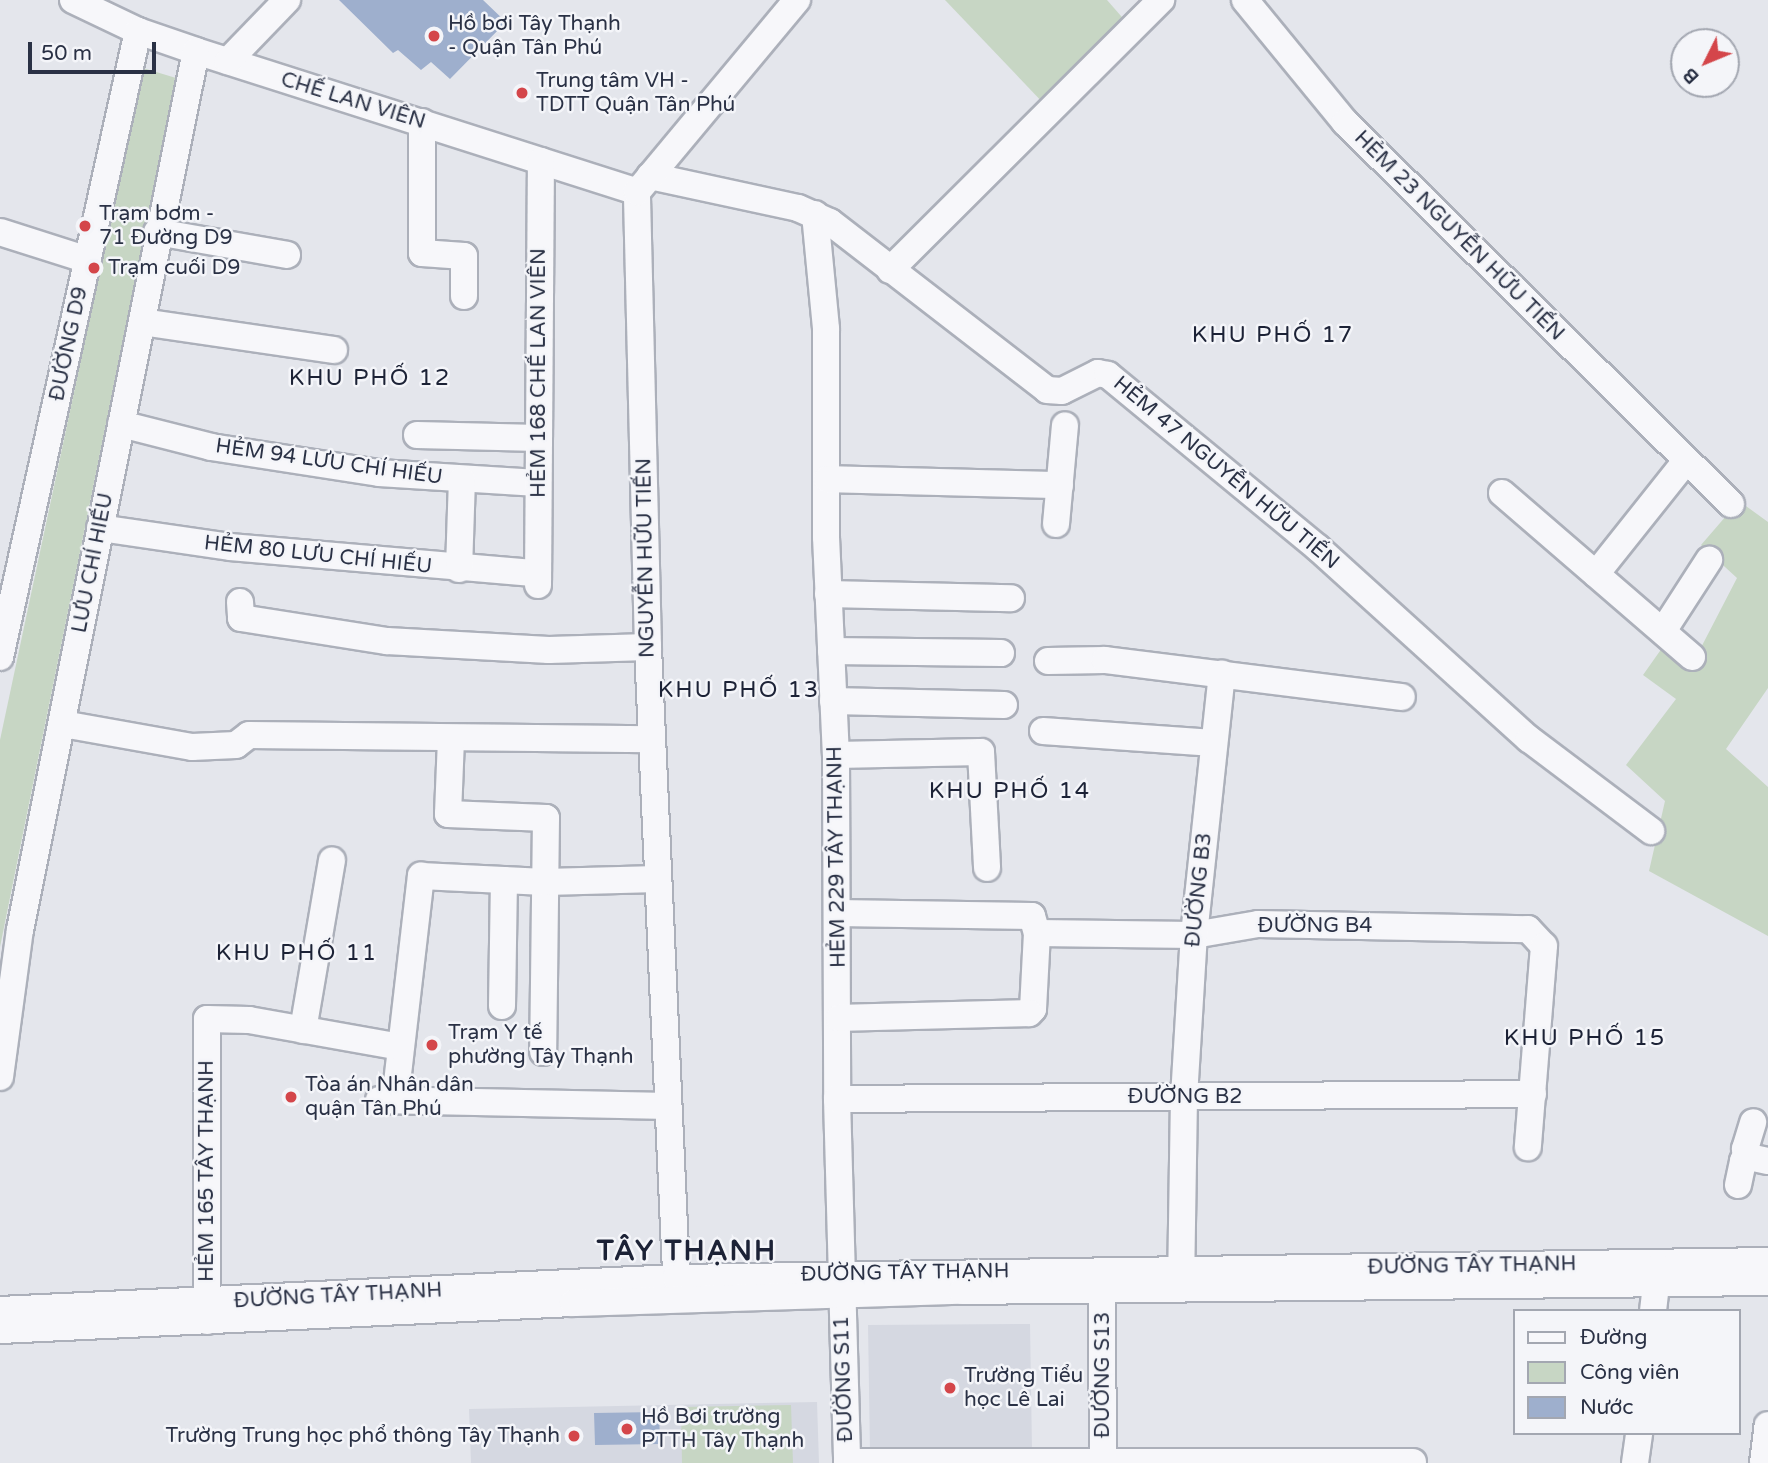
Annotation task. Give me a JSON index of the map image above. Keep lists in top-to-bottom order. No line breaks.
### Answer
{"streets":{"street":["CHẾ LAN VIÊN","HẺM 23 NGUYỄN HỮU TIẾN","ĐƯỜNG D9","HẺM 168 CHẾ LAN VIÊN","HẺM 94 LƯU CHÍ HIẾU","HẺM 47 NGUYỄN HỮU TIẾN","HẺM 80 LƯU CHÍ HIẾU","NGUYỄN HỮU TIẾN","LƯU CHÍ HIẾU","HẺM 229 TÂY THẠNH","ĐƯỜNG B3","ĐƯỜNG B4","ĐƯỜNG B2","HẺM 165 TÂY THẠNH","ĐƯỜNG TÂY THẠNH","ĐƯỜNG S13","ĐƯỜNG S11"]},"crossings":[["CHẾ LAN VIÊN","ĐƯỜNG D9"],["CHẾ LAN VIÊN","HẺM 168 CHẾ LAN VIÊN"],["CHẾ LAN VIÊN","HẺM 47 NGUYỄN HỮU TIẾN"],["CHẾ LAN VIÊN","NGUYỄN HỮU TIẾN"],["CHẾ LAN VIÊN","LƯU CHÍ HIẾU"],["HẺM 168 CHẾ LAN VIÊN","HẺM 94 LƯU CHÍ HIẾU"],["HẺM 168 CHẾ LAN VIÊN","HẺM 80 LƯU CHÍ HIẾU"],["HẺM 94 LƯU CHÍ HIẾU","LƯU CHÍ HIẾU"],["HẺM 47 NGUYỄN HỮU TIẾN","NGUYỄN HỮU TIẾN"],["HẺM 47 NGUYỄN HỮU TIẾN","HẺM 229 TÂY THẠNH"],["HẺM 80 LƯU CHÍ HIẾU","LƯU CHÍ HIẾU"],["NGUYỄN HỮU TIẾN","ĐƯỜNG TÂY THẠNH"],["HẺM 229 TÂY THẠNH","ĐƯỜNG B2"],["HẺM 229 TÂY THẠNH","ĐƯỜNG TÂY THẠNH"],["HẺM 229 TÂY THẠNH","ĐƯỜNG S11"],["ĐƯỜNG B3","ĐƯỜNG B4"],["ĐƯỜNG B3","ĐƯỜNG B2"],["ĐƯỜNG B3","ĐƯỜNG TÂY THẠNH"],["ĐƯỜNG B4","ĐƯỜNG B2"],["HẺM 165 TÂY THẠNH","ĐƯỜNG TÂY THẠNH"],["ĐƯỜNG TÂY THẠNH","ĐƯỜNG S13"],["ĐƯỜNG TÂY THẠNH","ĐƯỜNG S11"]],"districts":["KHU PHỐ 17","KHU PHỐ 12","KHU PHỐ 13","KHU PHỐ 14","KHU PHỐ 11","KHU PHỐ 15","TÂY THẠNH"],"places":["Hồ bơi Tây Thạnh - Quận Tân Phú","Trung tâm VH - TDTT Quận Tân Phú","Trạm bơm - 71 Đường D9","Trạm cuối D9","Trạm Y tế phường Tây Thạnh","Tòa án Nhân dân quận Tân Phú","Trường Tiểu học Lê Lai","Hồ Bơi trường PTTH Tây Thạnh","Trường Trung học phổ thông Tây Thạnh"],"legend":["Đường","Công viên","Nước"],"scale_bar":"50 m","north":"bottom left"}
